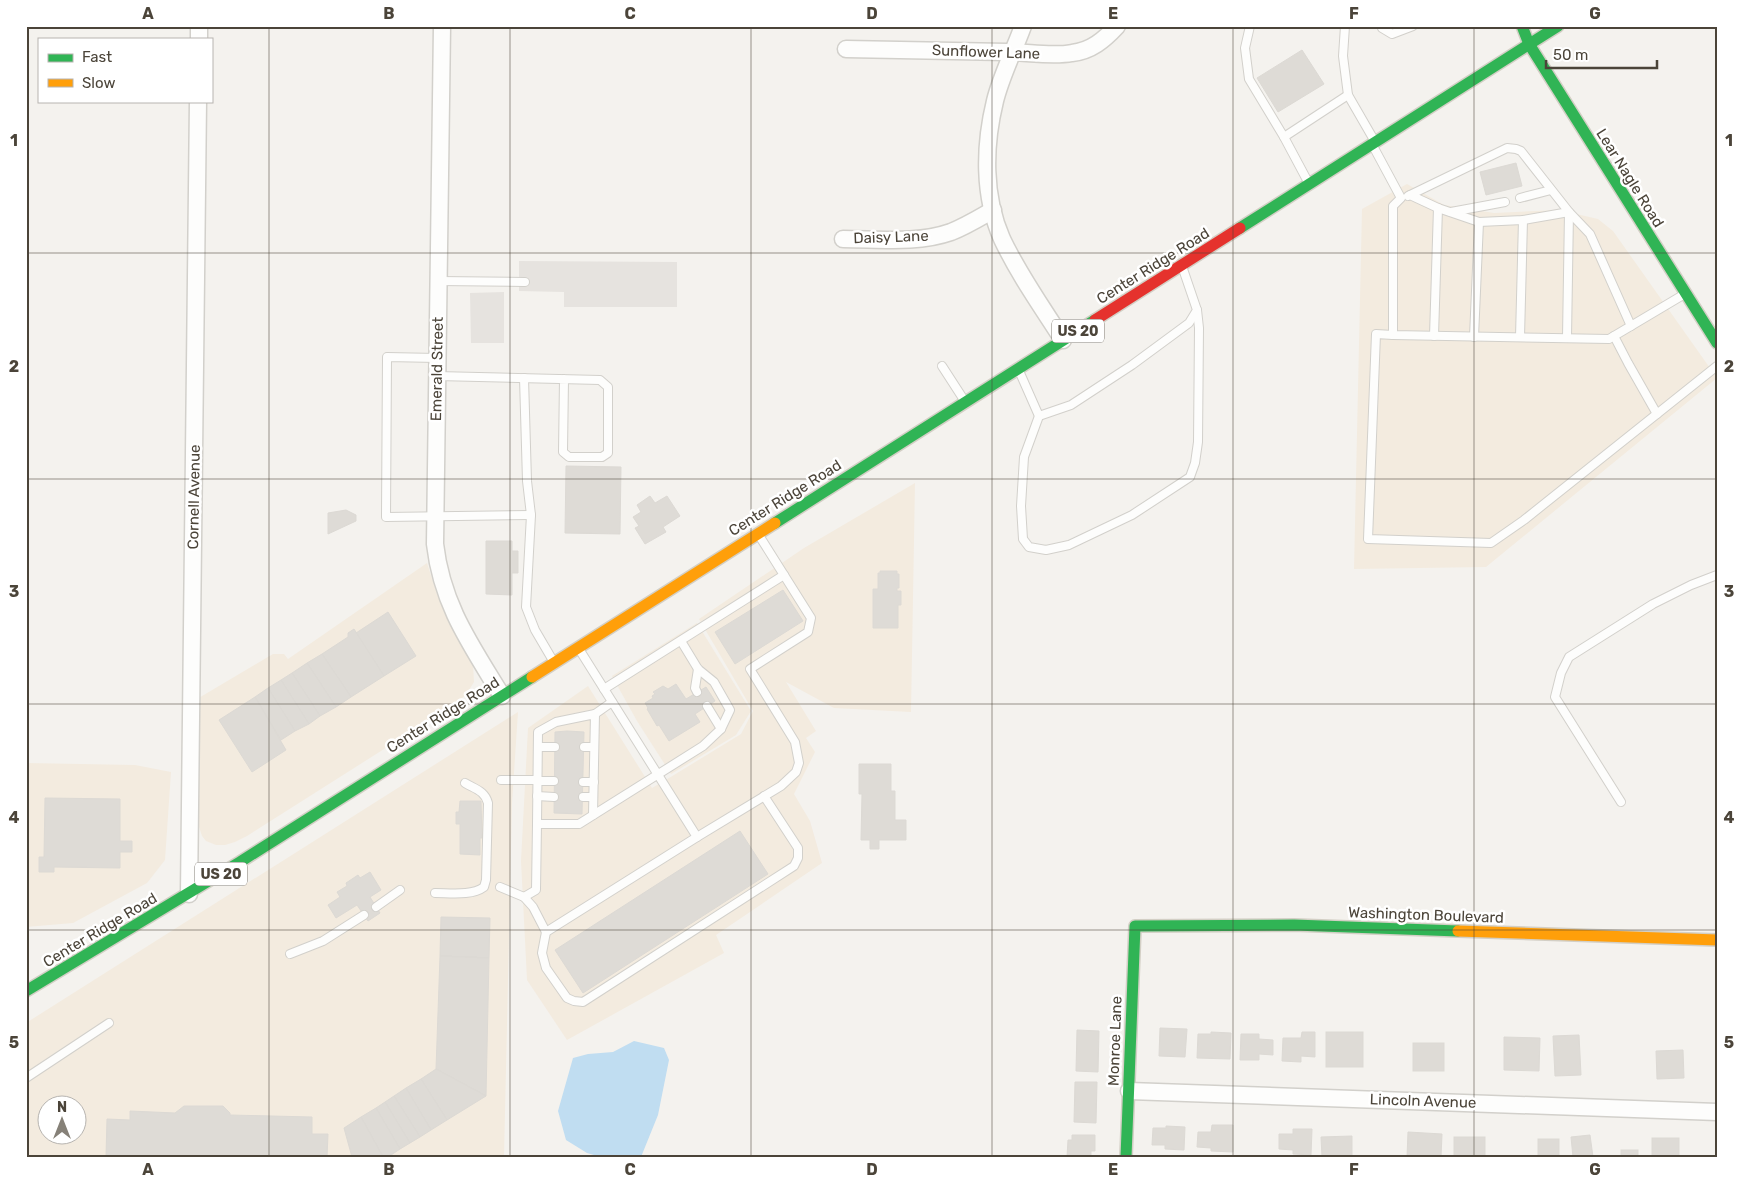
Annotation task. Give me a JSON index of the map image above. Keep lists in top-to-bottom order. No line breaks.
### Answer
{"streets":{"main road":["Lear Nagle Road","Center Ridge Road","US 20","Washington Boulevard","Monroe Lane"],"street":["Sunflower Lane","Daisy Lane","Emerald Street","Cornell Avenue","Lincoln Avenue"]},"crossings":[["Lear Nagle Road","Center Ridge Road"],["Center Ridge Road","Emerald Street"],["Center Ridge Road","Cornell Avenue"],["Washington Boulevard","Monroe Lane"],["Monroe Lane","Lincoln Avenue"]],"legend":["Fast","Slow"],"scale_bar":"50 m","north":"top","grid":{"columns":["A","B","C","D","E","F","G"],"rows":["1","2","3","4","5"]}}
